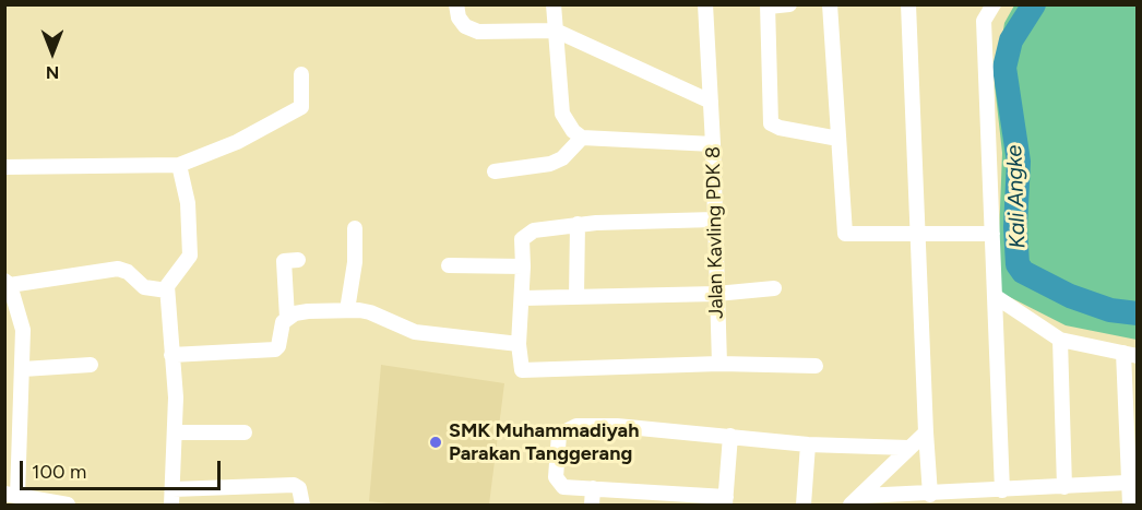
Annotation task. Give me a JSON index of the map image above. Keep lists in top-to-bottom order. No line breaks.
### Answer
{"streets":{"street":["Jalan Kavling PDK 8"]},"water":["Kali Angke"],"places":["SMK Muhammadiyah Parakan Tanggerang"],"scale_bar":"100 m","north":"bottom"}
